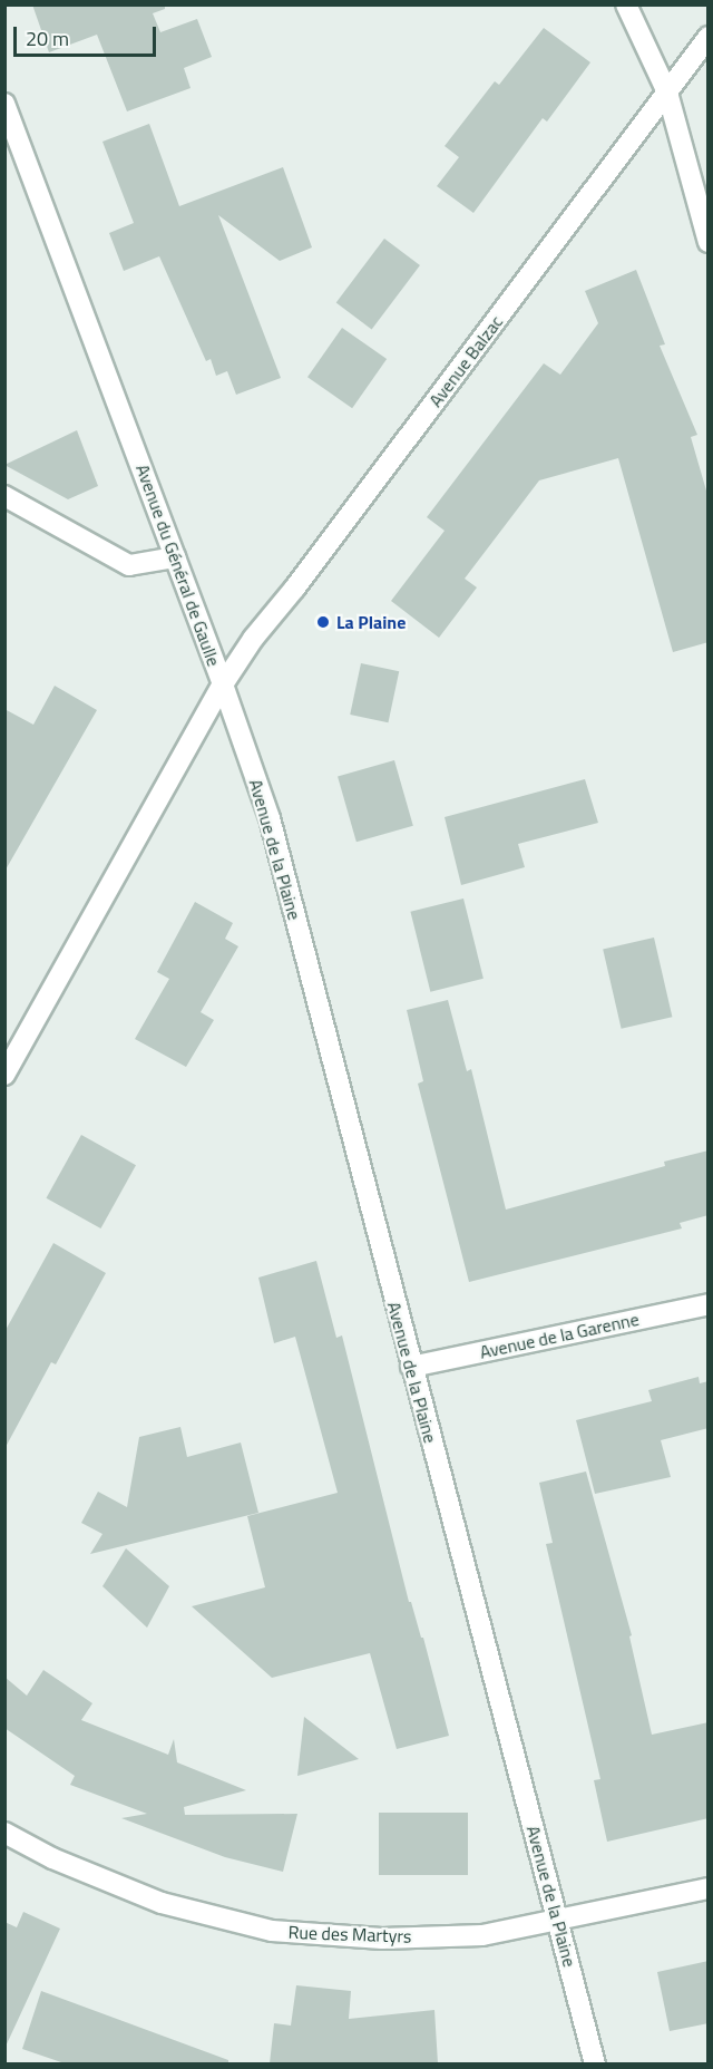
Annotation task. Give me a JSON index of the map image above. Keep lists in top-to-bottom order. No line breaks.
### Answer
{"streets":{"street":["Avenue Balzac","Avenue du Général de Gaulle","Avenue de la Plaine","Avenue de la Garenne","Rue des Martyrs"]},"crossings":[["Avenue Balzac","Avenue du Général de Gaulle"],["Avenue Balzac","Avenue de la Plaine"],["Avenue du Général de Gaulle","Avenue de la Plaine"],["Avenue de la Plaine","Avenue de la Garenne"],["Avenue de la Plaine","Rue des Martyrs"]],"places":["La Plaine"],"scale_bar":"20 m"}
